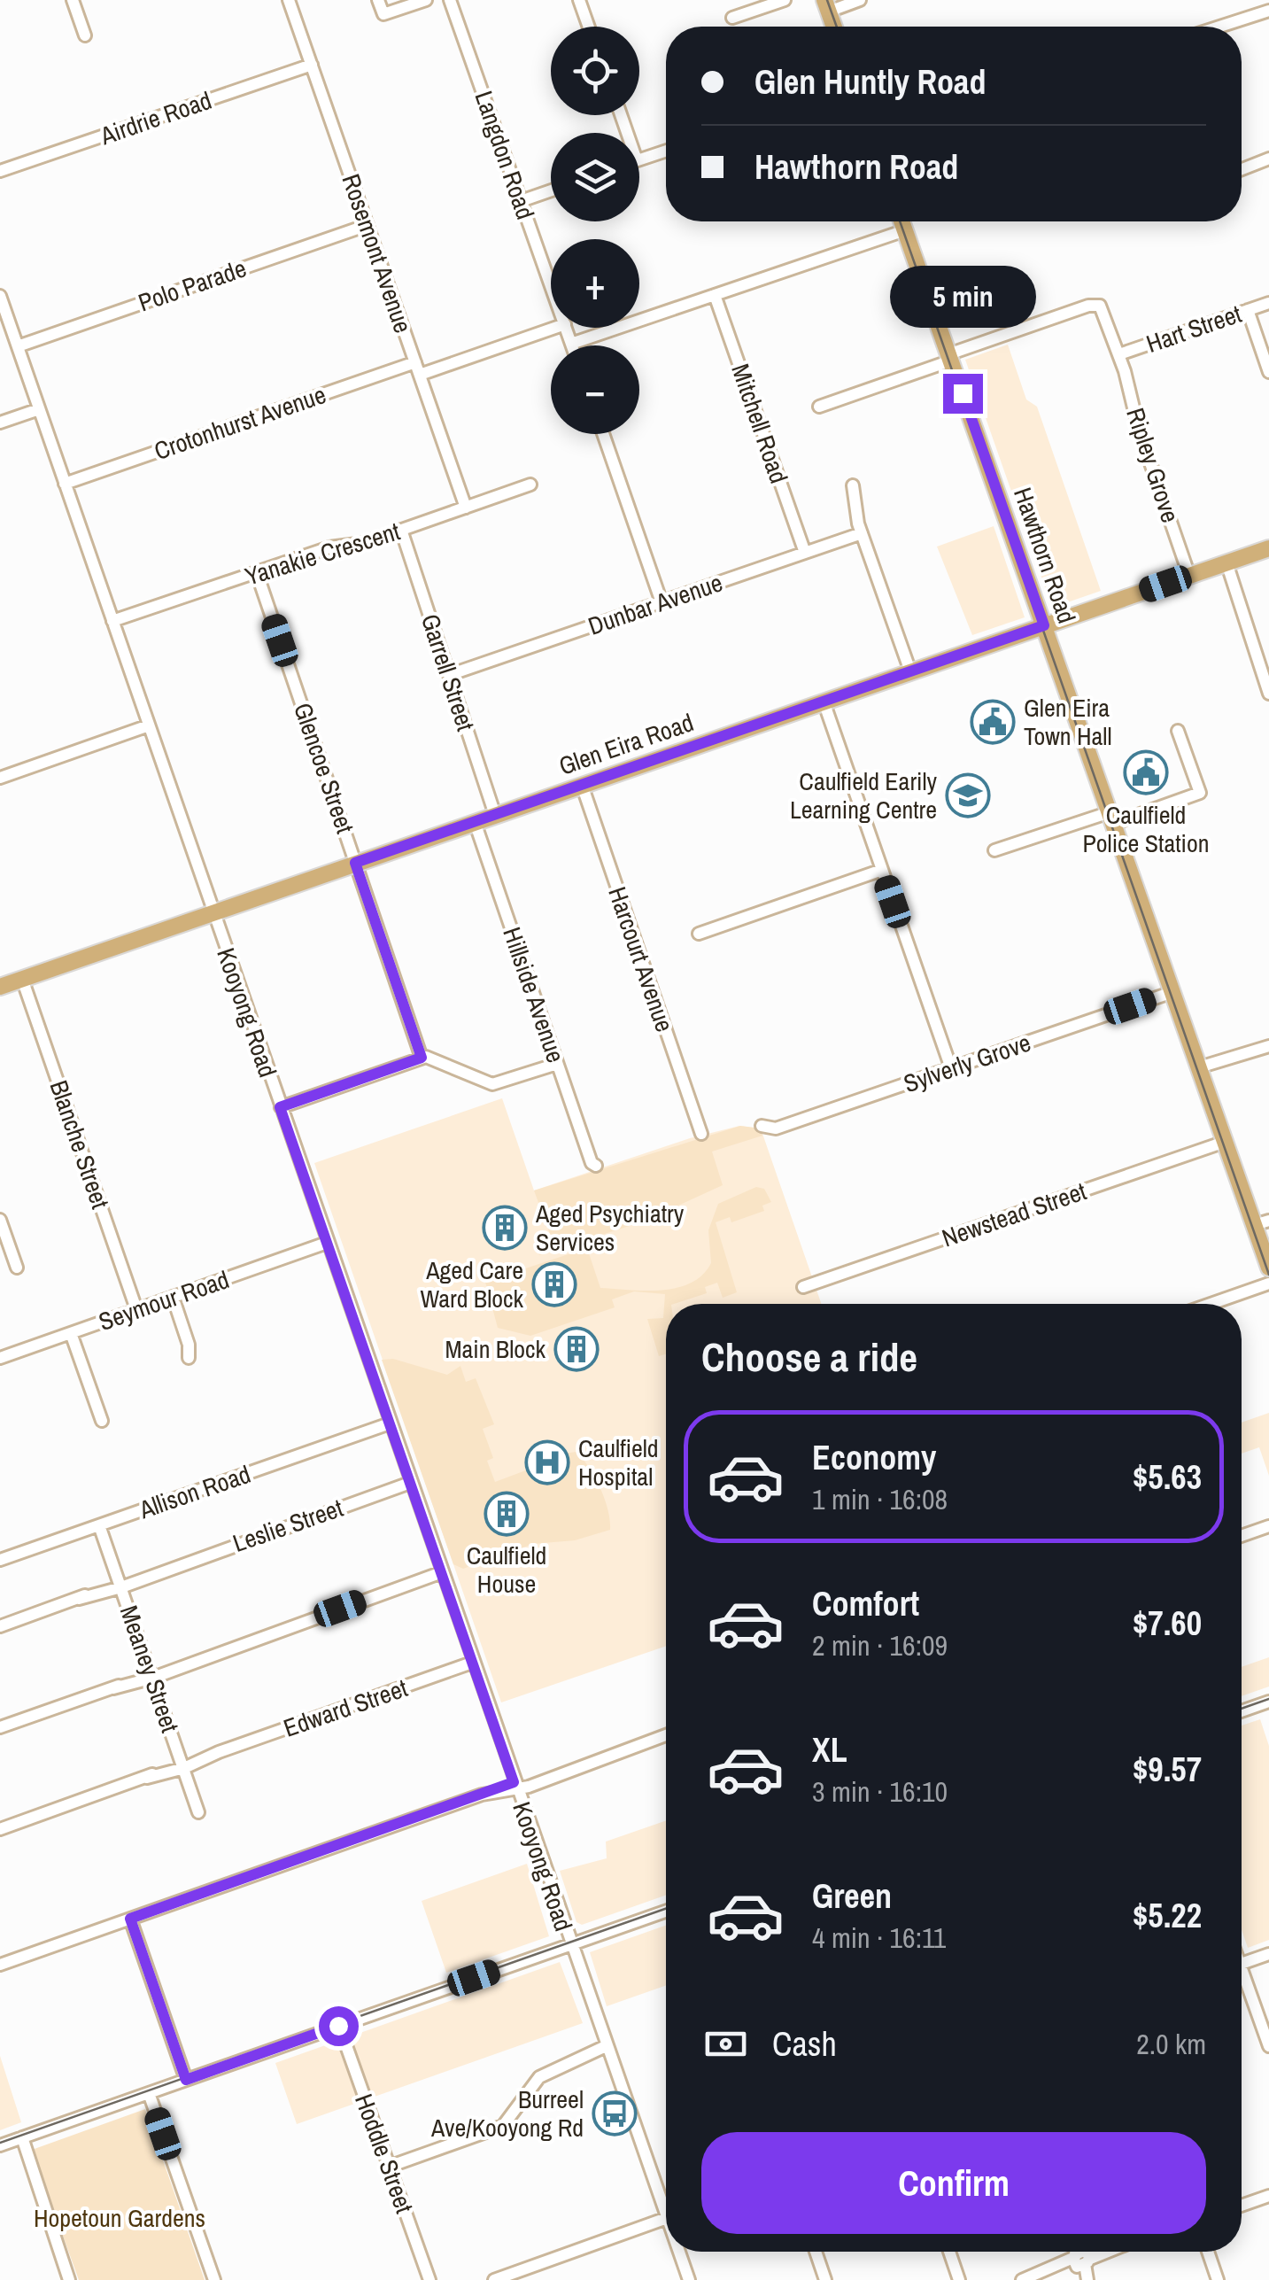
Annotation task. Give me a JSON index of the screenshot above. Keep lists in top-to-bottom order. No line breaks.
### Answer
{"streets":{"main road":["Hawthorn Road","Glen Eira Road"],"street":["Airdrie Road","Langdon Road","Rosemont Avenue","Polo Parade","Hart Street","Crotonhurst Avenue","Mitchell Road","Ripley Grove","Yanakie Crescent","Dunbar Avenue","Garrell Street","Glencoe Street","Harcourt Avenue","Hillside Avenue","Kooyong Road","Sylverly Grove","Blanche Street","Newstead Street","Seymour Road","Allison Road","Leslie Street","Meaney Street","Edward Street","Hoddle Street"]},"crossings":[["Airdrie Road","Rosemont Avenue"],["Rosemont Avenue","Polo Parade"],["Rosemont Avenue","Crotonhurst Avenue"],["Rosemont Avenue","Yanakie Crescent"],["Polo Parade","Kooyong Road"],["Hart Street","Ripley Grove"],["Crotonhurst Avenue","Kooyong Road"],["Mitchell Road","Dunbar Avenue"],["Ripley Grove","Hawthorn Road"],["Ripley Grove","Glen Eira Road"],["Yanakie Crescent","Garrell Street"],["Yanakie Crescent","Glencoe Street"],["Yanakie Crescent","Kooyong Road"],["Hawthorn Road","Glen Eira Road"],["Hawthorn Road","Sylverly Grove"],["Hawthorn Road","Newstead Street"],["Dunbar Avenue","Garrell Street"],["Garrell Street","Glen Eira Road"],["Glen Eira Road","Glencoe Street"],["Glen Eira Road","Harcourt Avenue"],["Glen Eira Road","Hillside Avenue"],["Glen Eira Road","Kooyong Road"],["Glen Eira Road","Blanche Street"],["Kooyong Road","Seymour Road"],["Kooyong Road","Allison Road"],["Kooyong Road","Leslie Street"],["Kooyong Road","Edward Street"],["Blanche Street","Seymour Road"],["Allison Road","Meaney Street"],["Leslie Street","Meaney Street"],["Meaney Street","Edward Street"]],"parks":["Hopetoun Gardens"],"places":{"public building":["Glen Eira Town Hall","Caulfield Police Station"],"school or university":["Caulfield Earily Learning Centre"],"building":["Aged Psychiatry Services","Aged Care Ward Block","Main Block","Caulfield House"],"hospital":["Caulfield Hospital"],"bus stop":["Burreel Ave/Kooyong Rd"]},"page":{"map_buttons":["+","−"],"banner":["Glen Huntly Road","Hawthorn Road"],"bubble":"5 min","heading":"Choose a ride","list":[{"name":"Economy","note":"1 min · 16:08","value":"$5.63"},{"name":"Comfort","note":"2 min · 16:09","value":"$7.60"},{"name":"XL","note":"3 min · 16:10","value":"$9.57"},{"name":"Green","note":"4 min · 16:11","value":"$5.22"}],"pay":["Cash","2.0 km"],"buttons":"Confirm"}}
